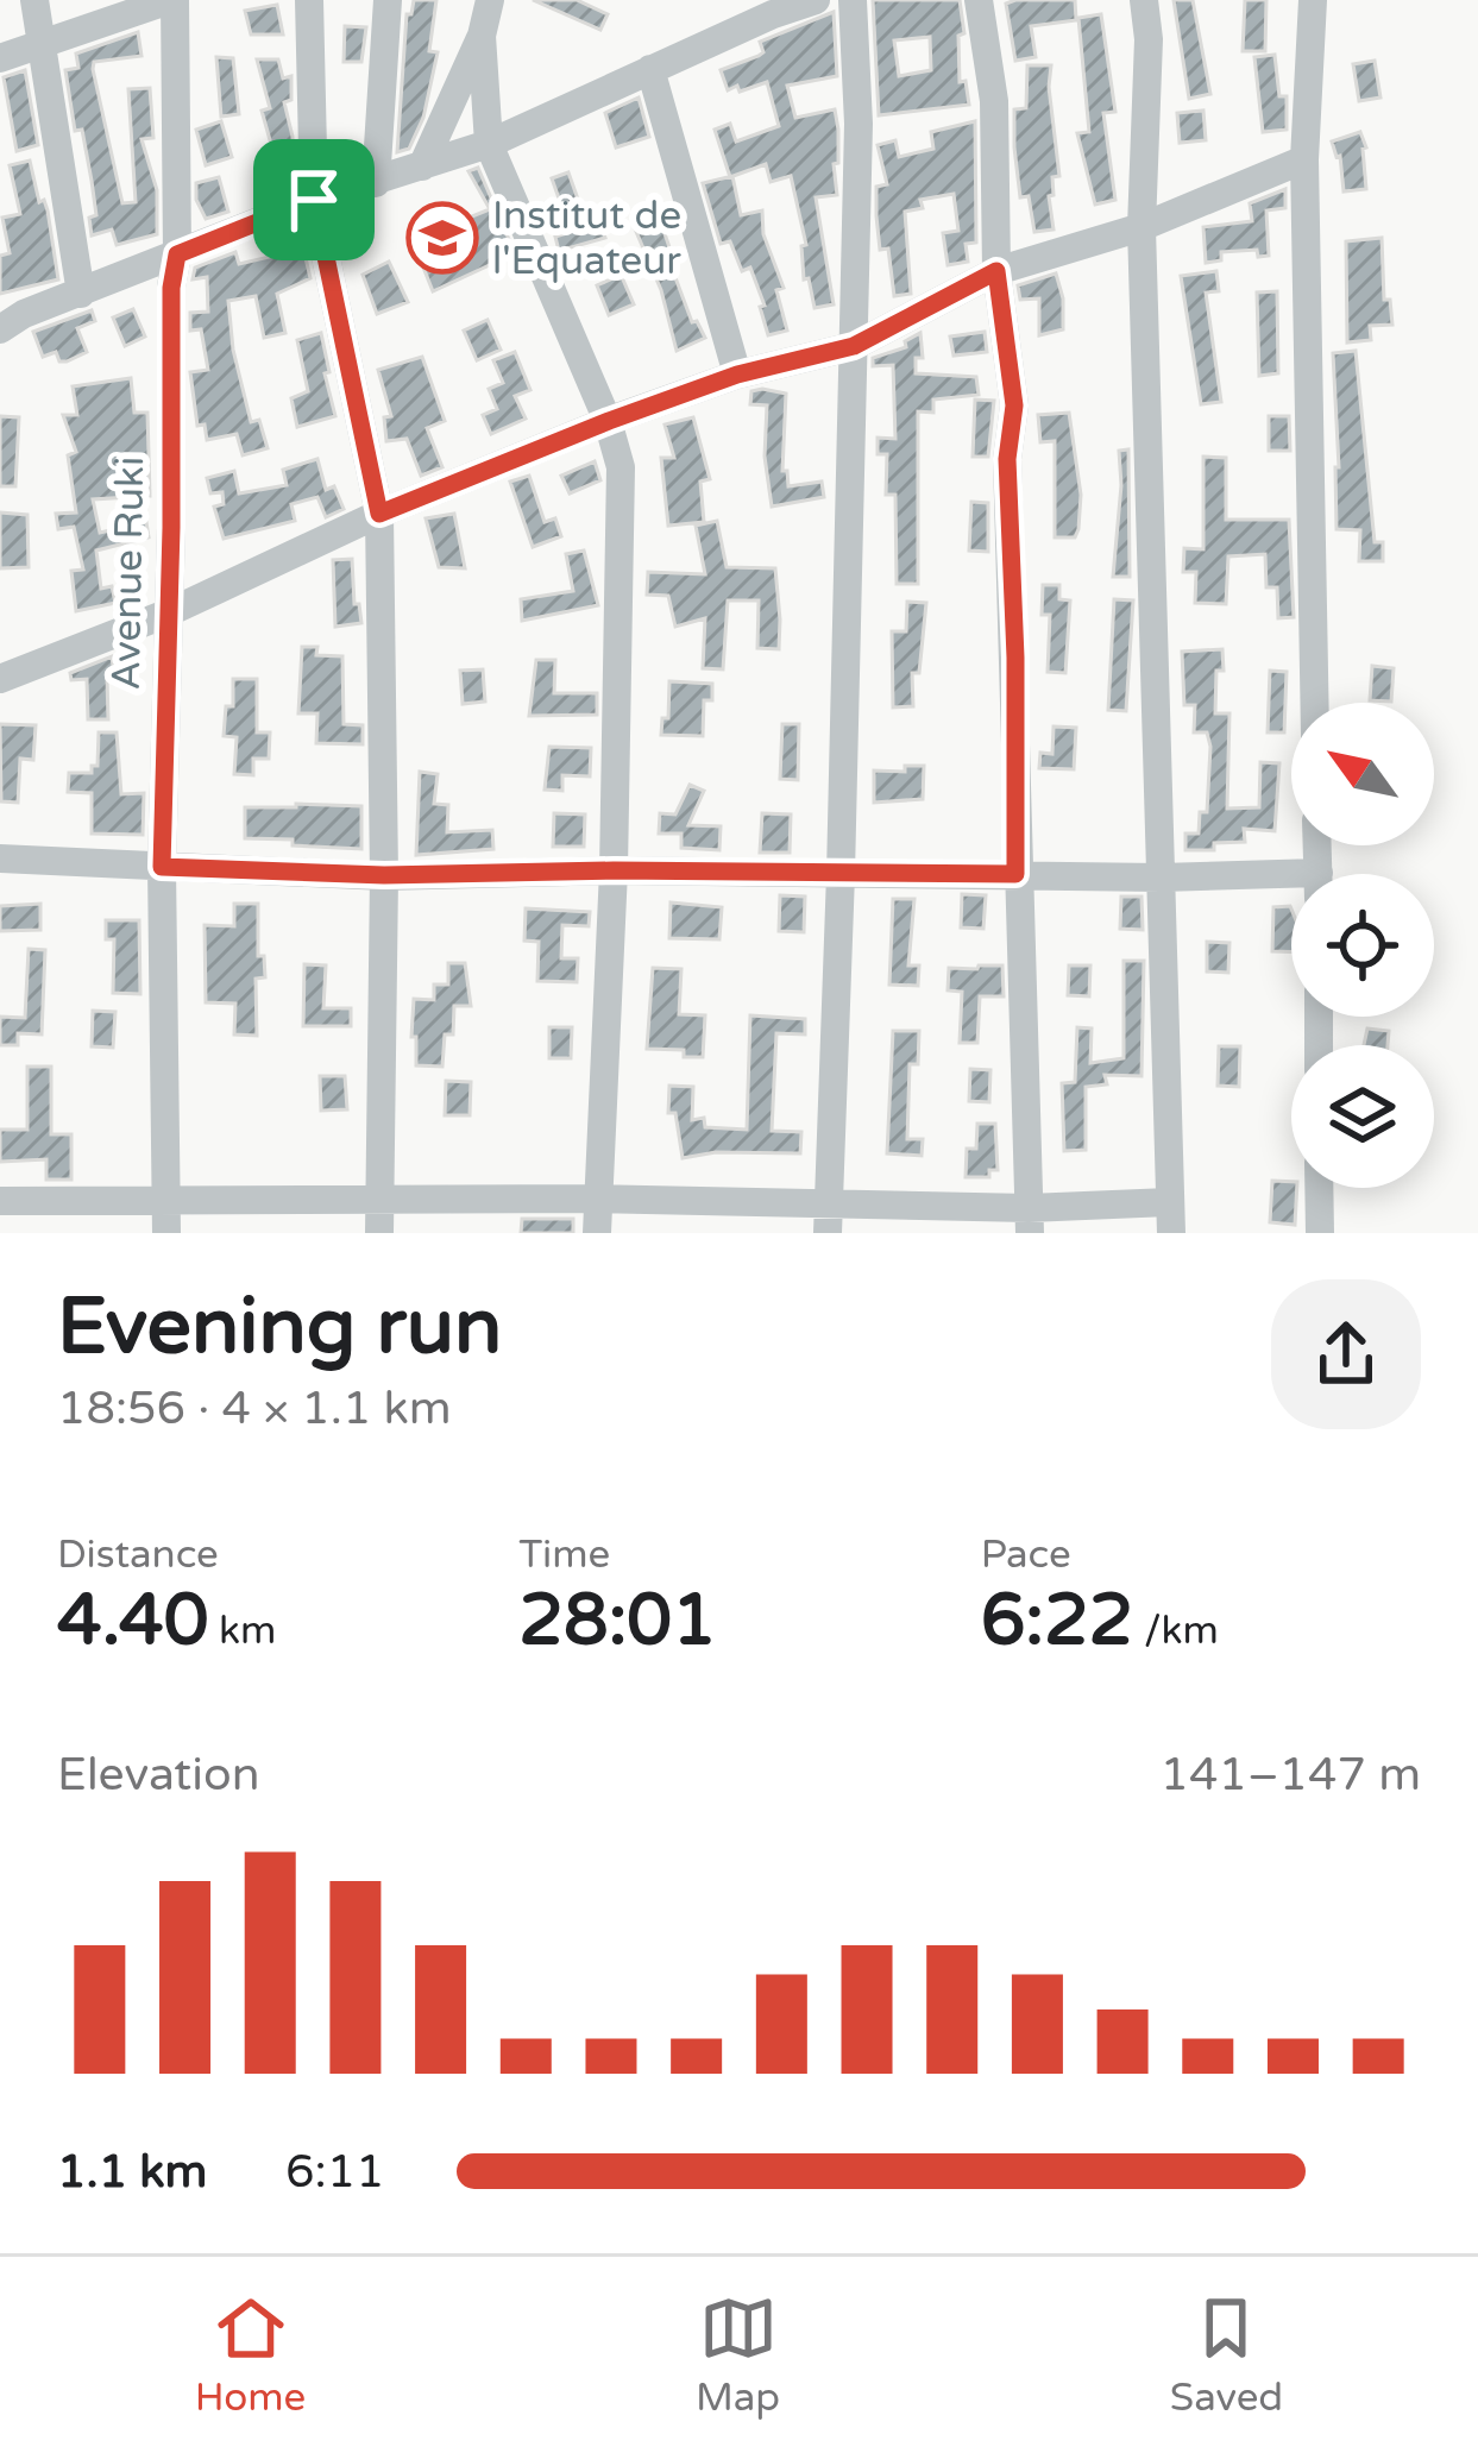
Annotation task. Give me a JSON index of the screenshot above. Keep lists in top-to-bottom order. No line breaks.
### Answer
{"streets":{"street":["Avenue Ruki"]},"places":{"school or university":["Institut de l'Equateur"]},"north":"top left","page":{"heading":["Evening run","18:56 · 4 × 1.1 km"],"stats":[["Distance","4.40 km"],["Time","28:01"],["Pace","6:22 /km"]],"chart":["Elevation","141–147 m"],"list":[{"name":"1.1 km","note":"6:11"}],"tabs":["Home","Map","Saved"]}}
